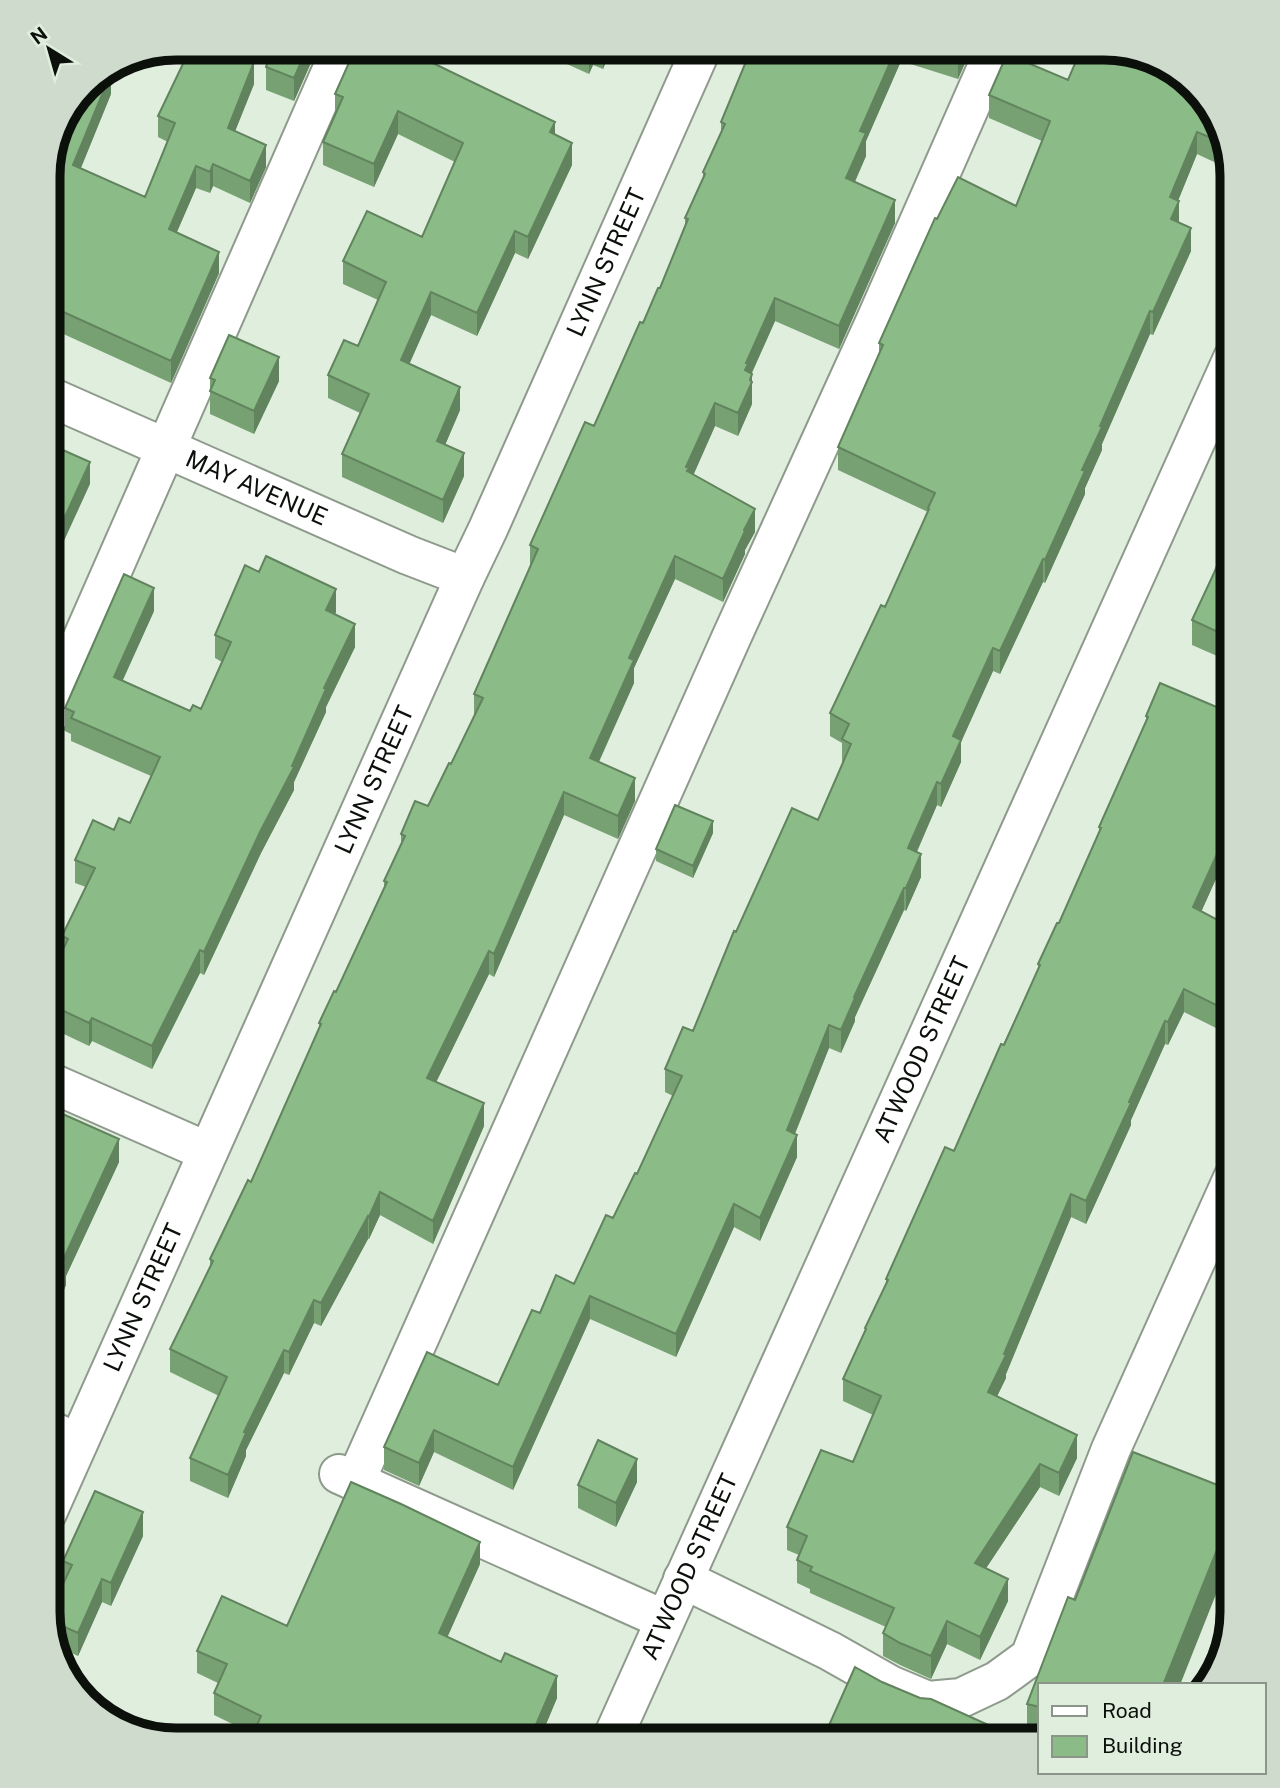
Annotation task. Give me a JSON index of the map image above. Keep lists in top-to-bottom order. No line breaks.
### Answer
{"streets":{"street":["LYNN STREET","MAY AVENUE","ATWOOD STREET"]},"crossings":[["LYNN STREET","MAY AVENUE"]],"legend":["Road","Building"],"north":"top left"}
